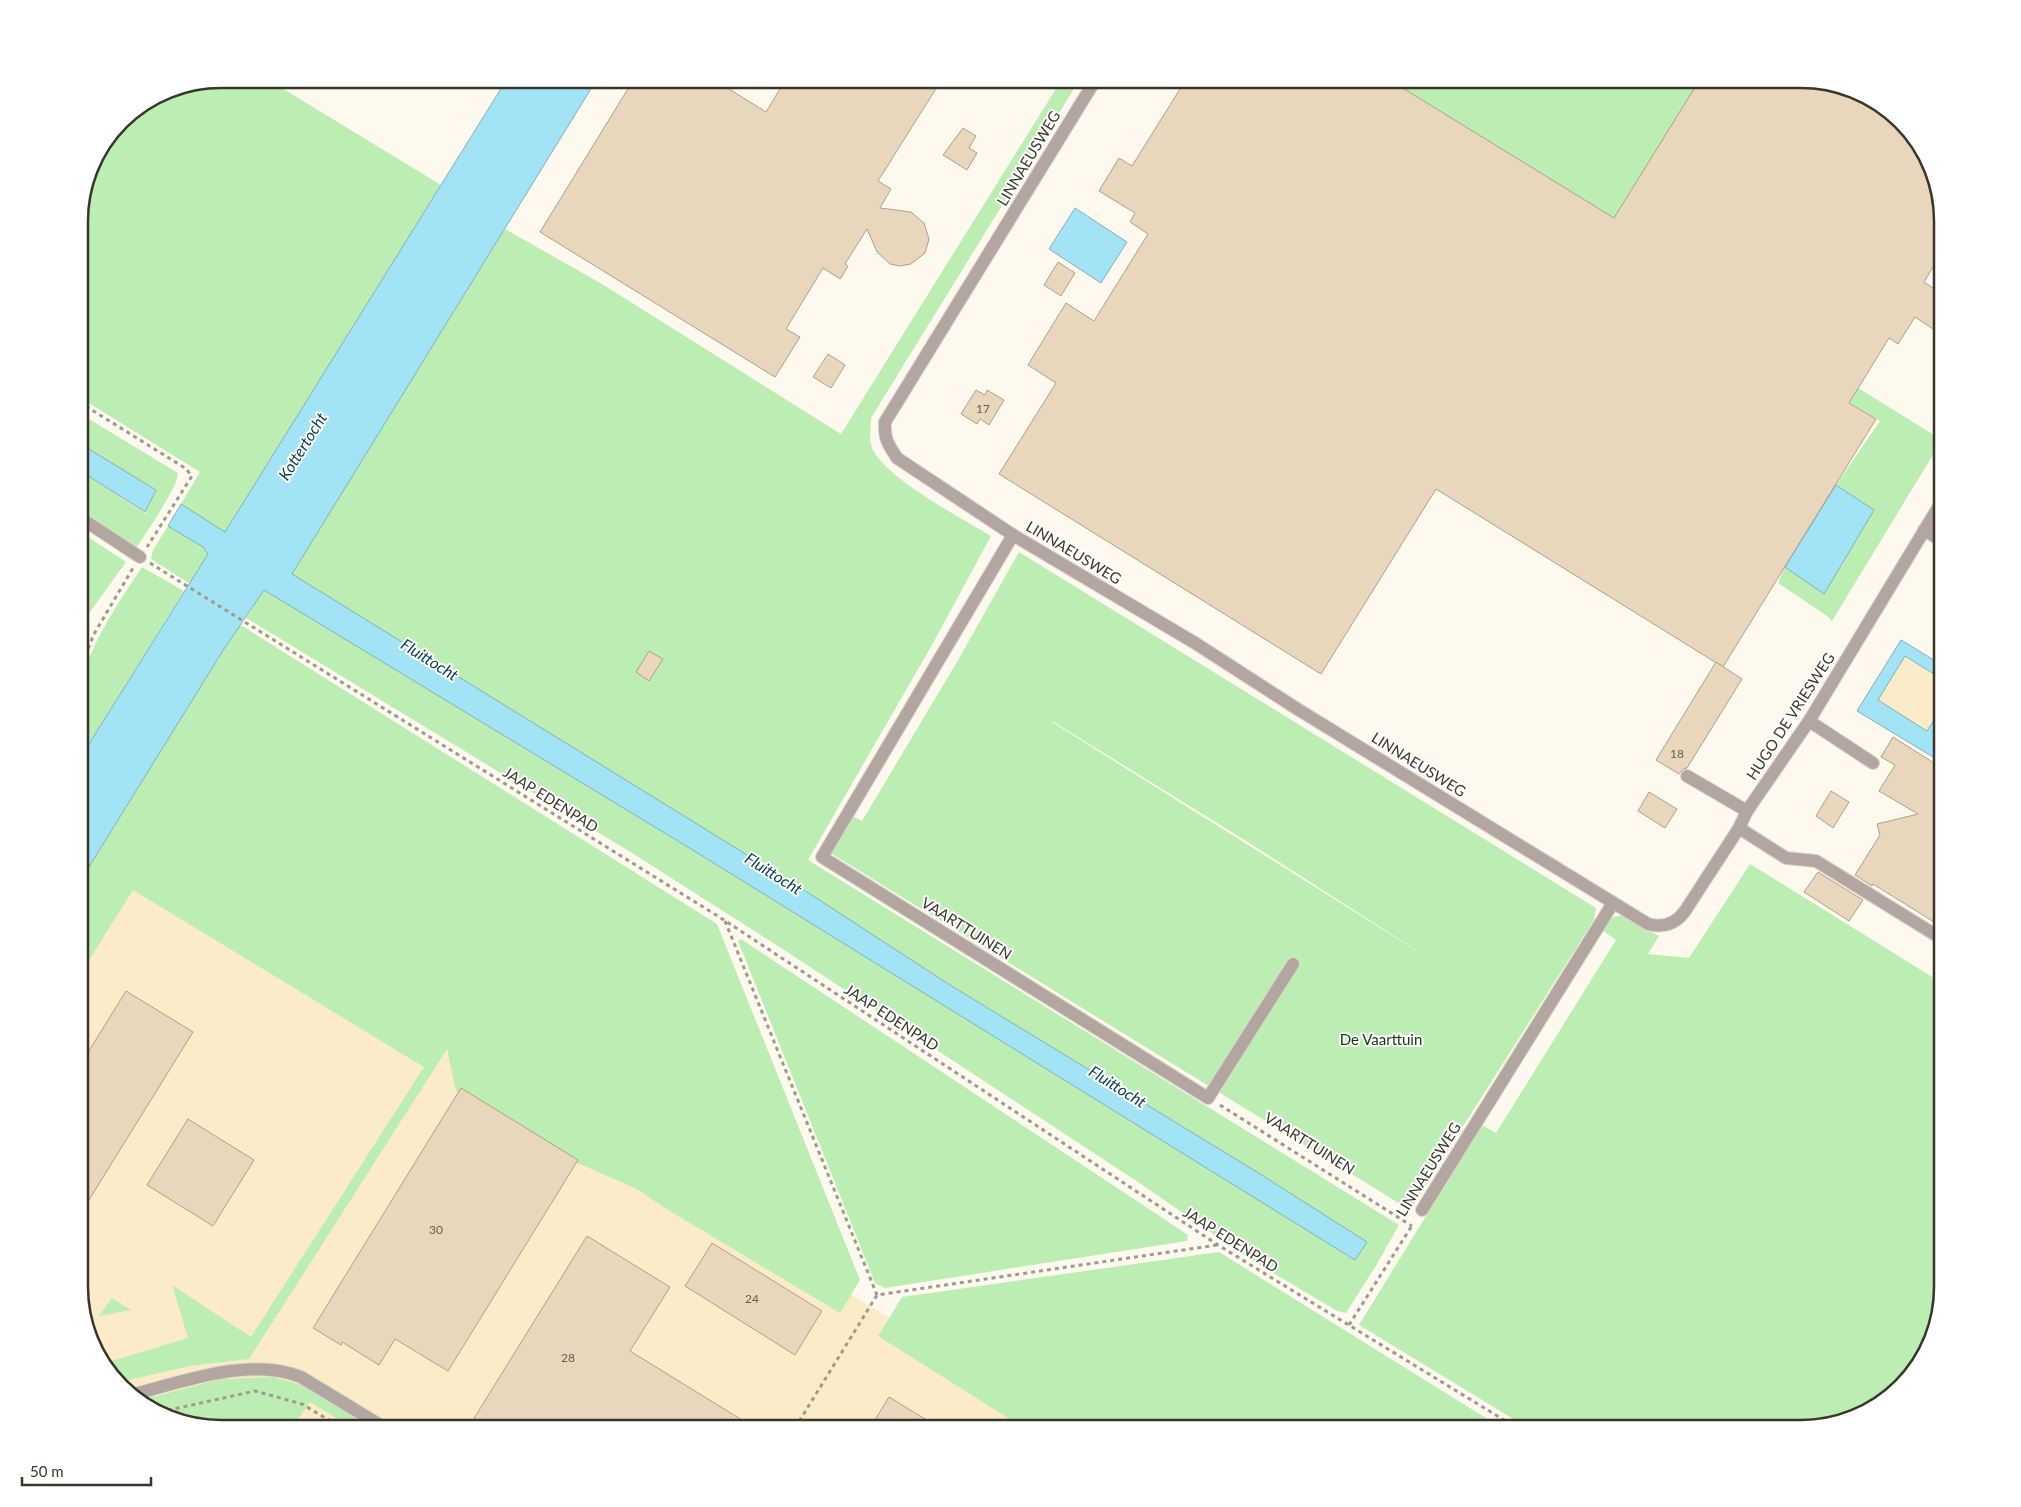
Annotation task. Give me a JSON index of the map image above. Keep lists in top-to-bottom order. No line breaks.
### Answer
{"streets":{"street":["LINNAEUSWEG","HUGO DE VRIESWEG","VAARTTUINEN"],"path":["JAAP EDENPAD"]},"crossings":[["LINNAEUSWEG","HUGO DE VRIESWEG"],["LINNAEUSWEG","JAAP EDENPAD"],["LINNAEUSWEG","VAARTTUINEN"]],"water":["Kottertocht","Fluittocht"],"parks":["De Vaarttuin"],"house_numbers":["17","18","30","24","28"],"scale_bar":"50 m"}
